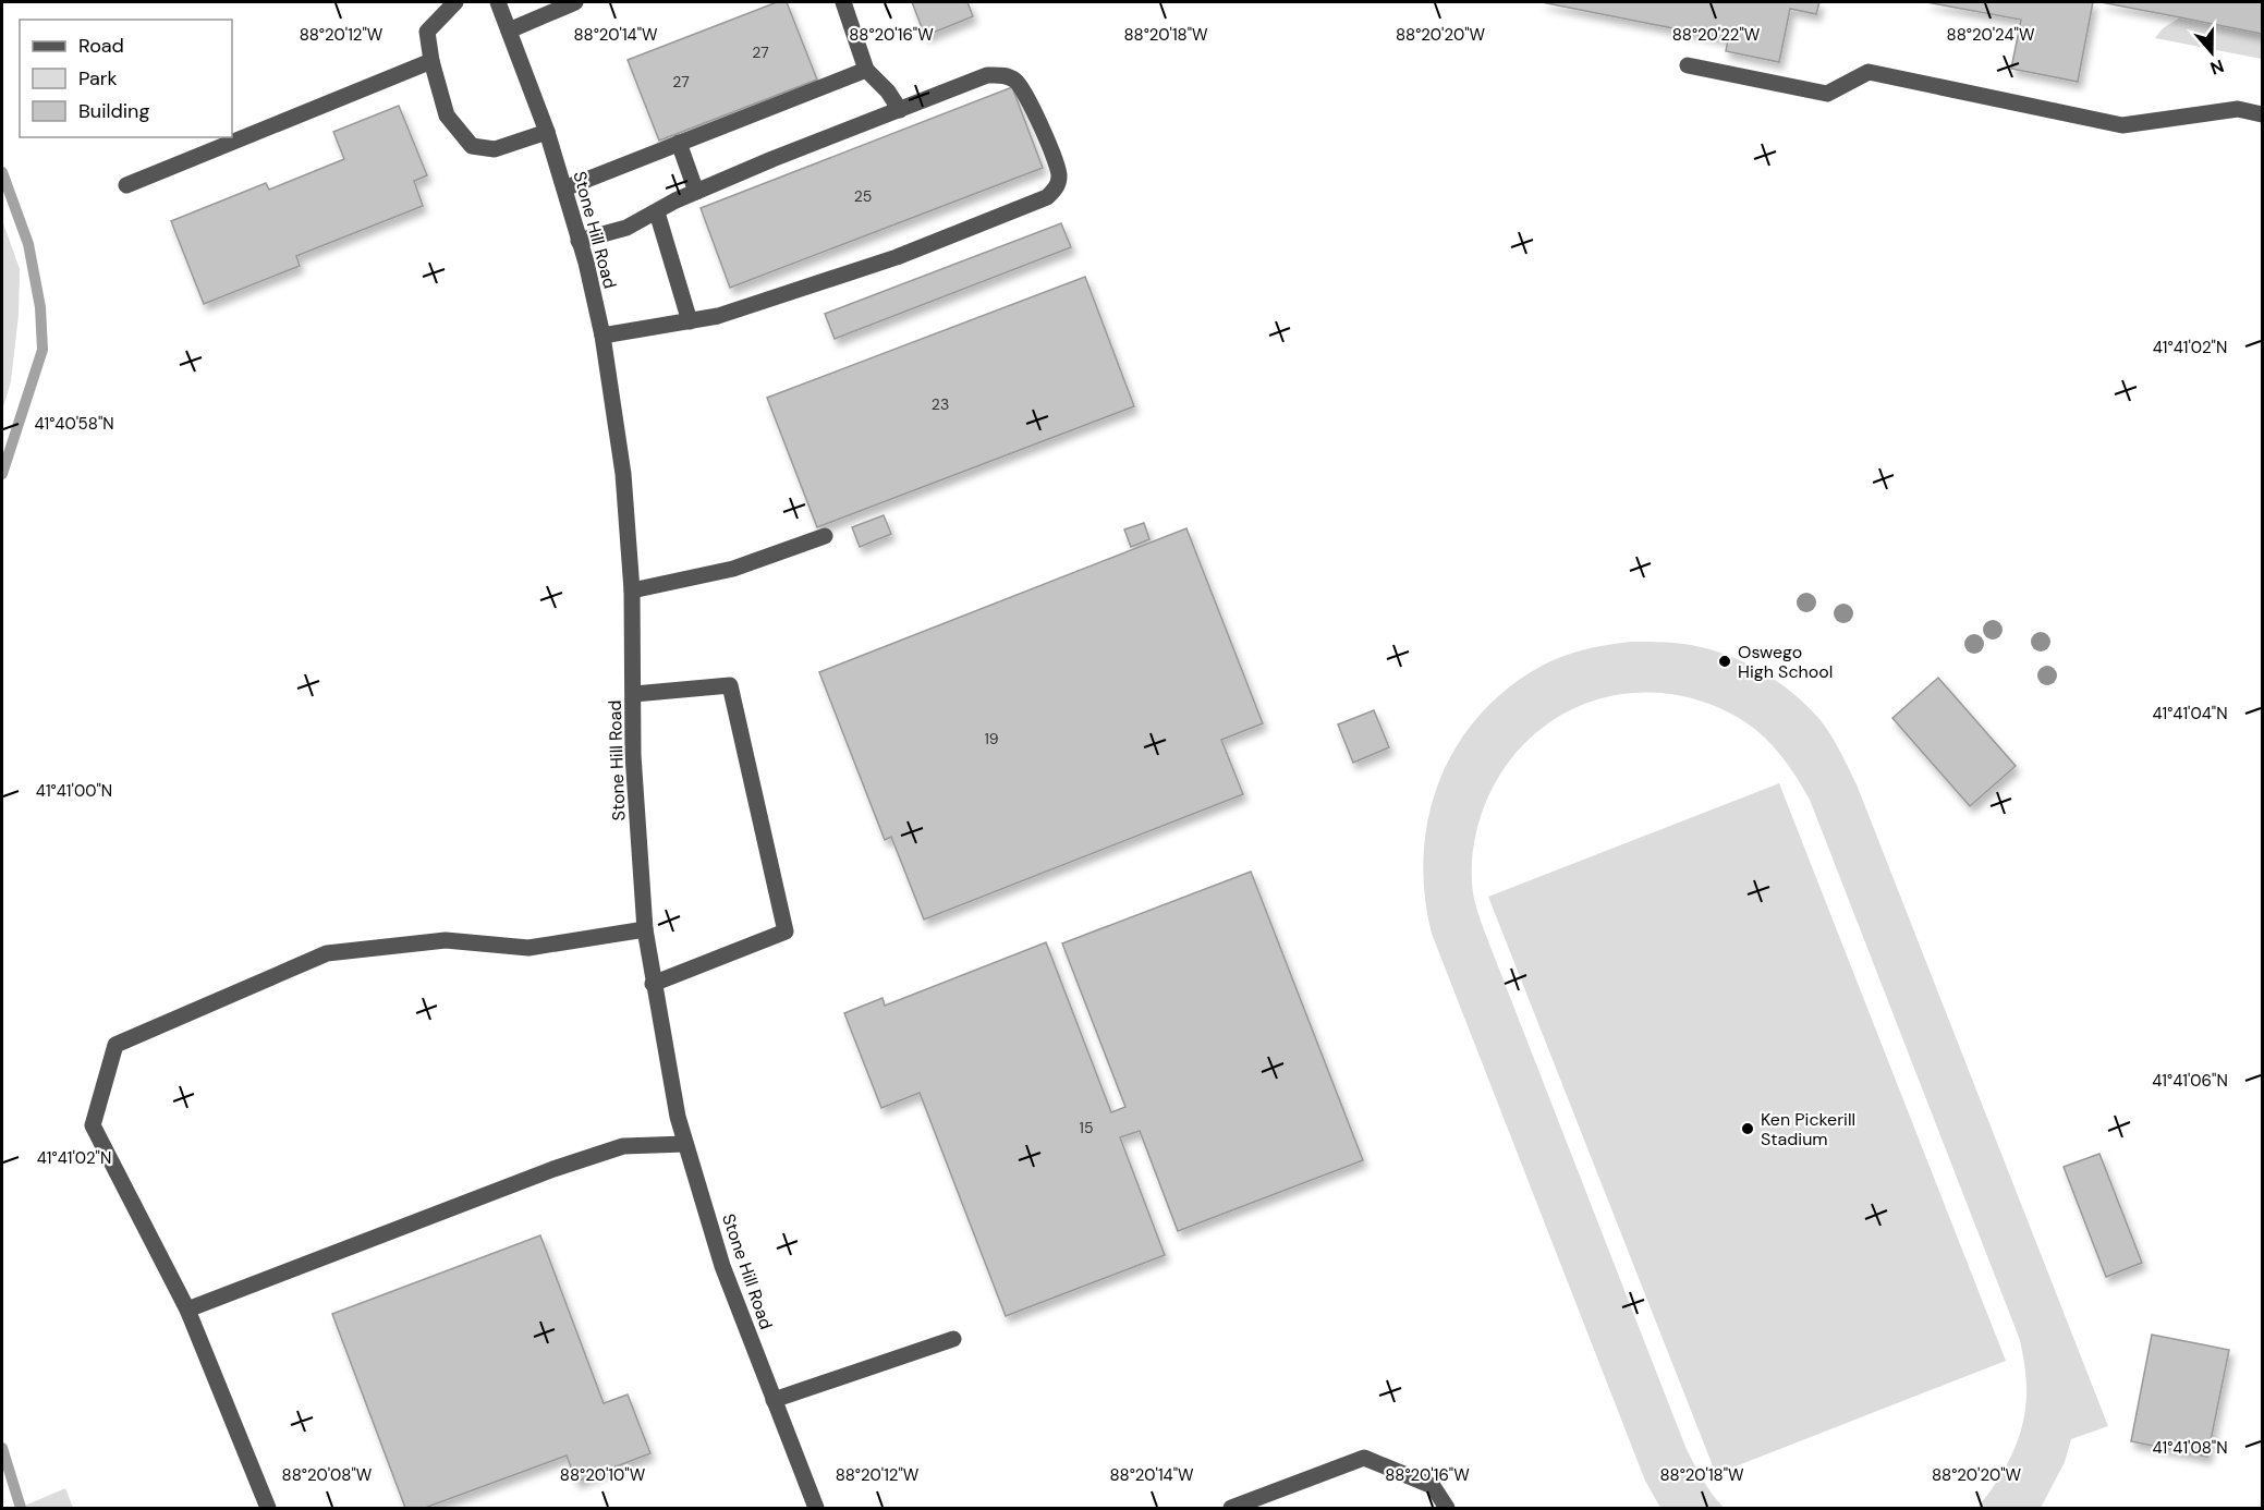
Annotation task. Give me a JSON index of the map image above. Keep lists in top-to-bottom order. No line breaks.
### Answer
{"streets":{"street":["Stone Hill Road"]},"places":["Oswego High School","Ken Pickerill Stadium"],"house_numbers":["27","27","25","23","19","15"],"legend":["Road","Park","Building"],"north":"bottom","coordinates":["88°20'12\"W","88°20'14\"W","88°20'16\"W","88°20'18\"W","88°20'20\"W","88°20'22\"W","88°20'24\"W","41°41'02\"N","41°40'58\"N","41°41'04\"N","41°41'00\"N","41°41'06\"N","41°41'08\"N","88°20'08\"W","88°20'10\"W"]}
